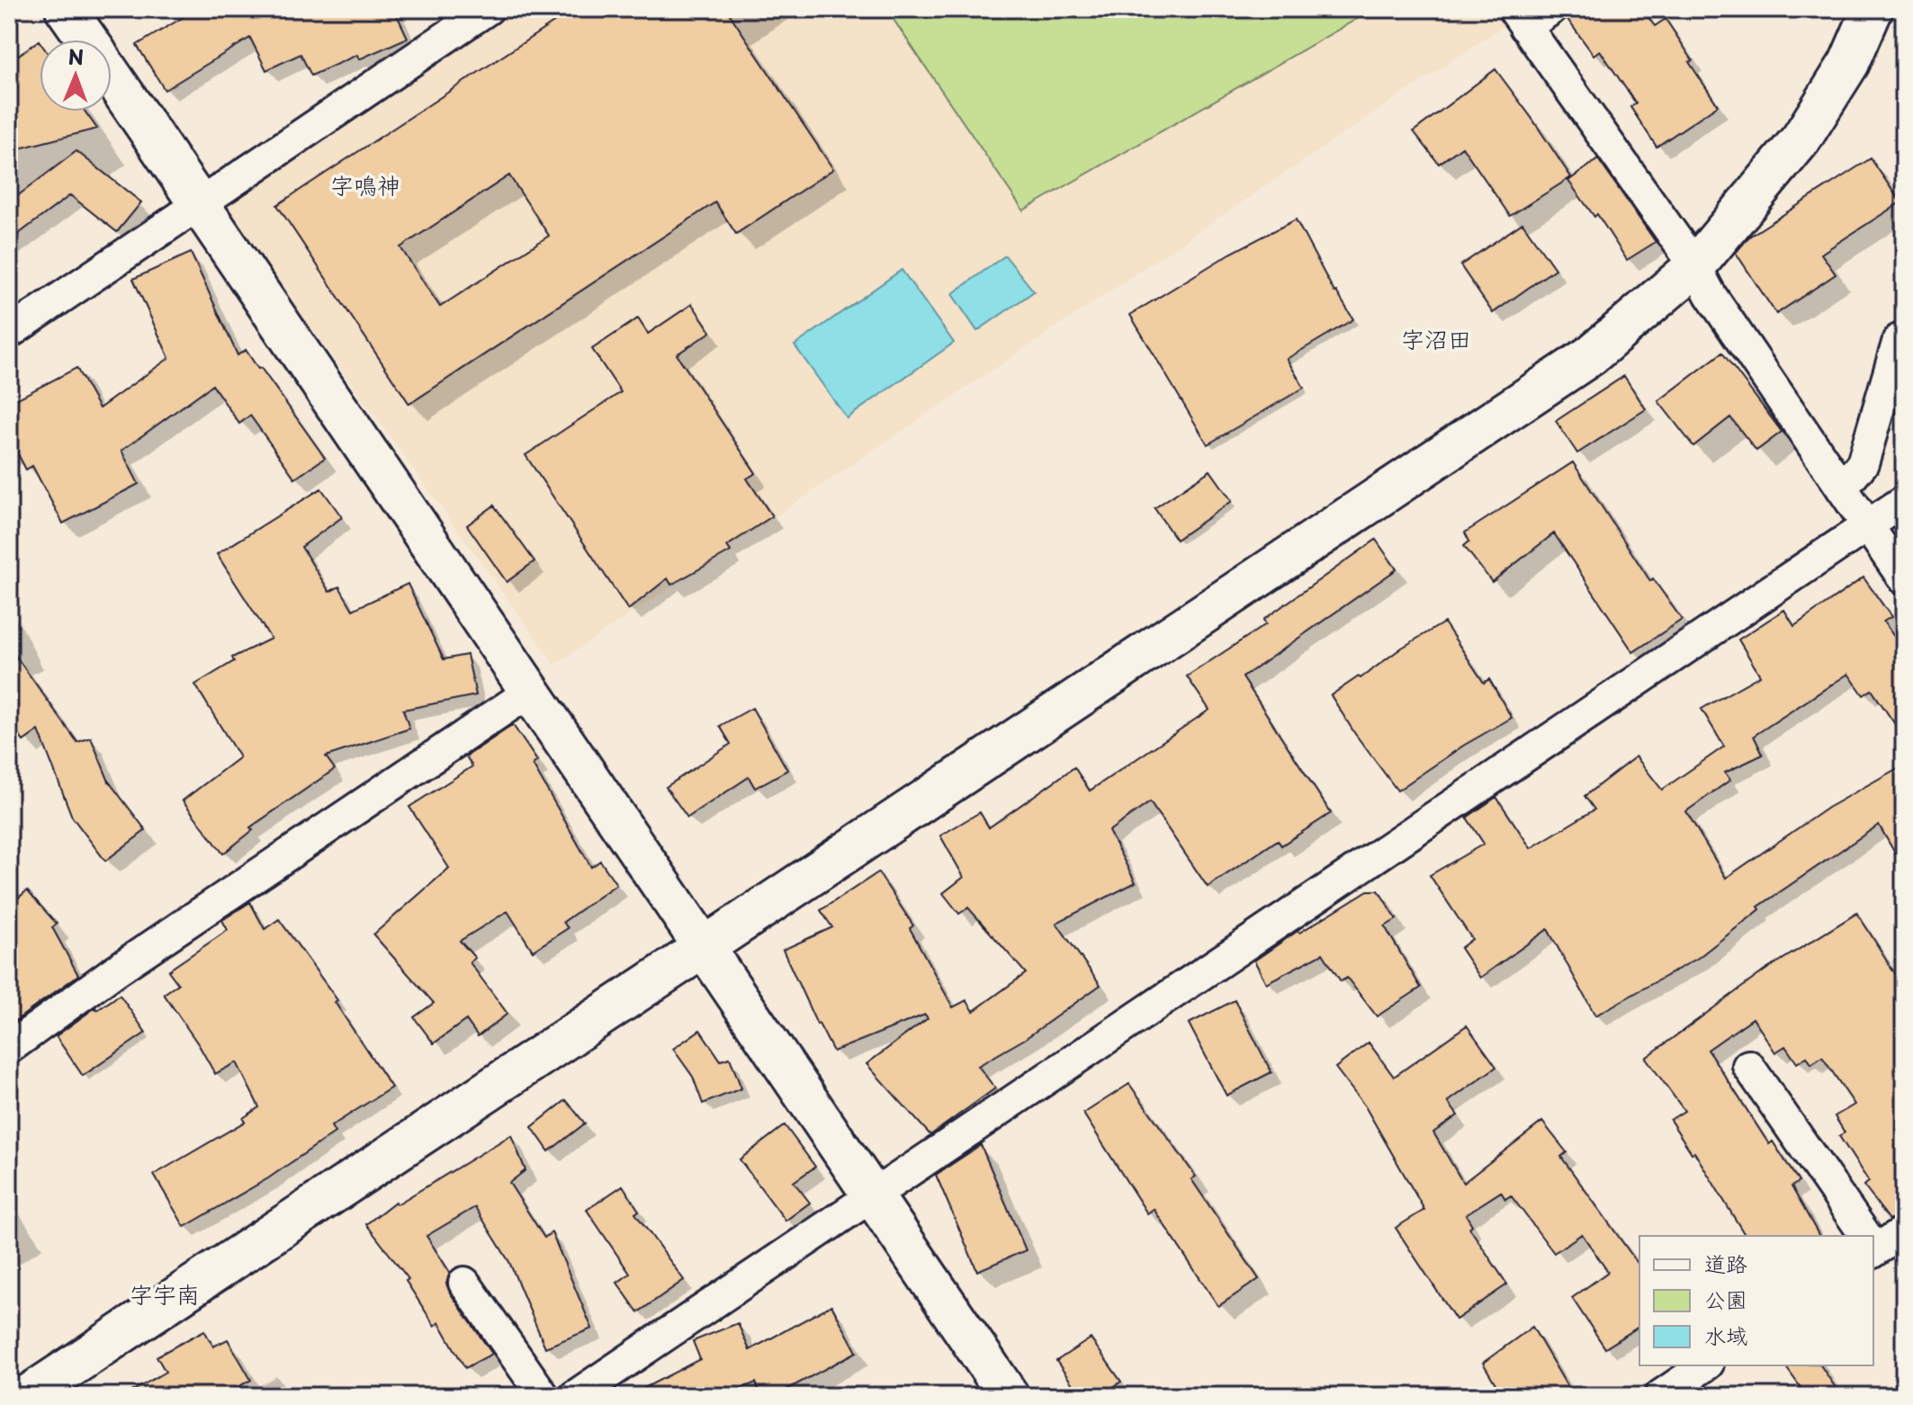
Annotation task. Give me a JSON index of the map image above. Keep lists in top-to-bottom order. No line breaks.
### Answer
{"districts":["字鳴神","字沼田","字宇南"],"legend":["道路","公園","水域"],"north":"top"}
